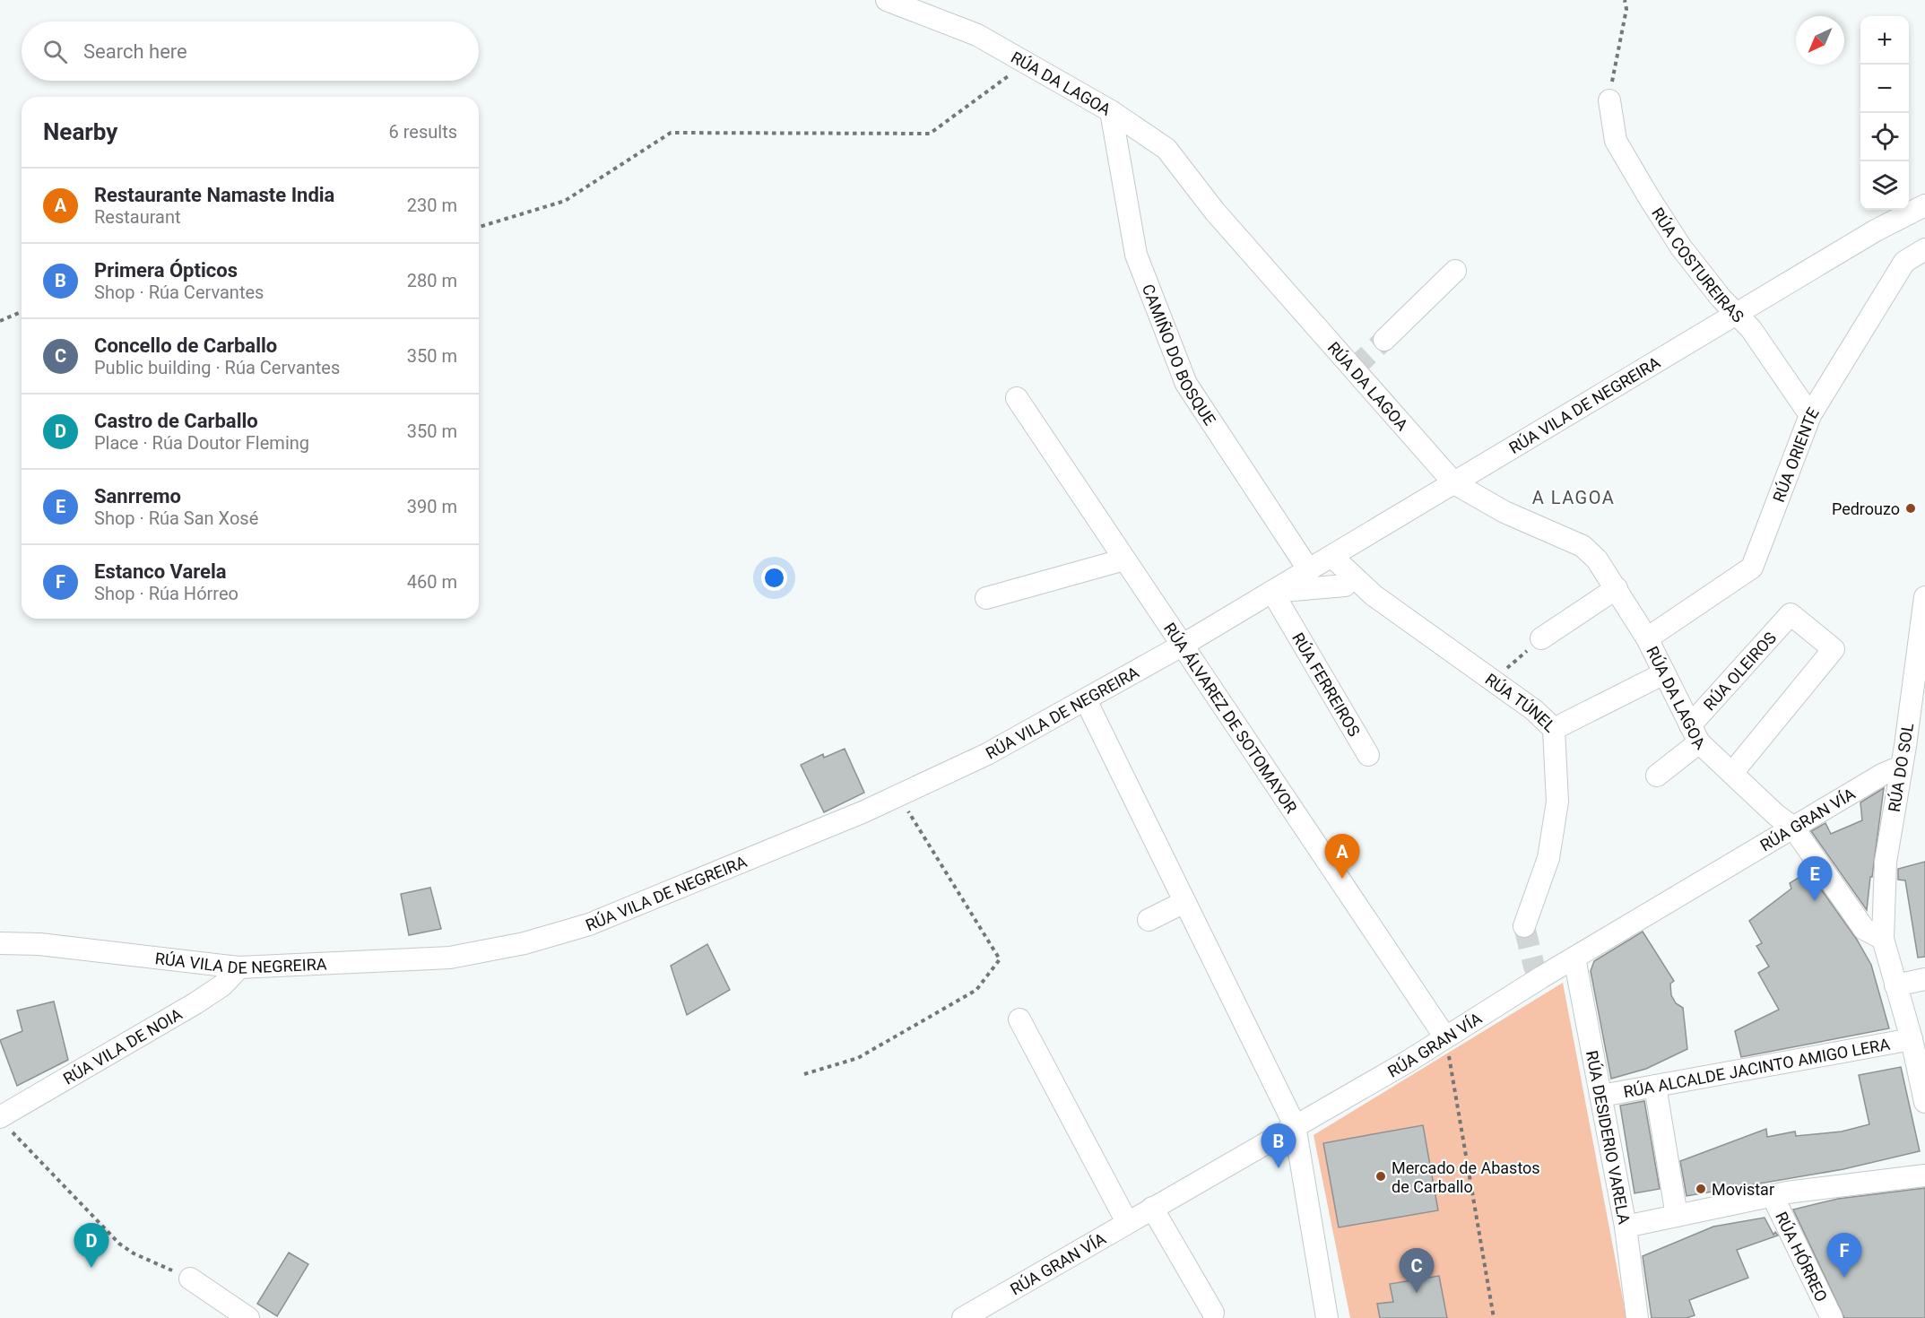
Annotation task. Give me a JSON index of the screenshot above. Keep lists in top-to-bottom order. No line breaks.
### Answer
{"streets":{"street":["RÚA DA LAGOA","RÚA COSTUREIRAS","CAMIÑO DO BOSQUE","RÚA VILA DE NEGREIRA","RÚA ORIENTE","RÚA OLEIROS","RÚA FERREIROS","RÚA TÚNEL","RÚA ÁLVAREZ DE SOTOMAYOR","RÚA DO SOL","RÚA GRAN VÍA","RÚA VILA DE NOIA","RÚA ALCALDE JACINTO AMIGO LERA","RÚA DESIDERIO VARELA","RÚA HÓRREO"]},"crossings":[["RÚA DA LAGOA","CAMIÑO DO BOSQUE"],["RÚA DA LAGOA","RÚA VILA DE NEGREIRA"],["RÚA DA LAGOA","RÚA ORIENTE"],["RÚA DA LAGOA","RÚA OLEIROS"],["RÚA DA LAGOA","RÚA DO SOL"],["RÚA DA LAGOA","RÚA GRAN VÍA"],["RÚA COSTUREIRAS","RÚA VILA DE NEGREIRA"],["RÚA COSTUREIRAS","RÚA ORIENTE"],["CAMIÑO DO BOSQUE","RÚA VILA DE NEGREIRA"],["CAMIÑO DO BOSQUE","RÚA TÚNEL"],["RÚA VILA DE NEGREIRA","RÚA FERREIROS"],["RÚA VILA DE NEGREIRA","RÚA TÚNEL"],["RÚA VILA DE NEGREIRA","RÚA ÁLVAREZ DE SOTOMAYOR"],["RÚA VILA DE NEGREIRA","RÚA VILA DE NOIA"],["RÚA ÁLVAREZ DE SOTOMAYOR","RÚA GRAN VÍA"],["RÚA DO SOL","RÚA GRAN VÍA"],["RÚA DO SOL","RÚA ALCALDE JACINTO AMIGO LERA"],["RÚA GRAN VÍA","RÚA DESIDERIO VARELA"],["RÚA ALCALDE JACINTO AMIGO LERA","RÚA DESIDERIO VARELA"]],"districts":["A LAGOA"],"places":["Pedrouzo","Mercado de Abastos de Carballo","Movistar"],"north":"bottom left","page":{"map_buttons":["+","−"],"search":"Search here","heading":["Nearby","6 results"],"list":[{"mark":"A","name":"Restaurante Namaste India","note":"Restaurant","value":"230 m"},{"mark":"B","name":"Primera Ópticos","note":"Shop · Rúa Cervantes","value":"280 m"},{"mark":"C","name":"Concello de Carballo","note":"Public building · Rúa Cervantes","value":"350 m"},{"mark":"D","name":"Castro de Carballo","note":"Place · Rúa Doutor Fleming","value":"350 m"},{"mark":"E","name":"Sanrremo","note":"Shop · Rúa San Xosé","value":"390 m"},{"mark":"F","name":"Estanco Varela","note":"Shop · Rúa Hórreo","value":"460 m"}],"pins":["A","E","B","D","F","C"]}}
